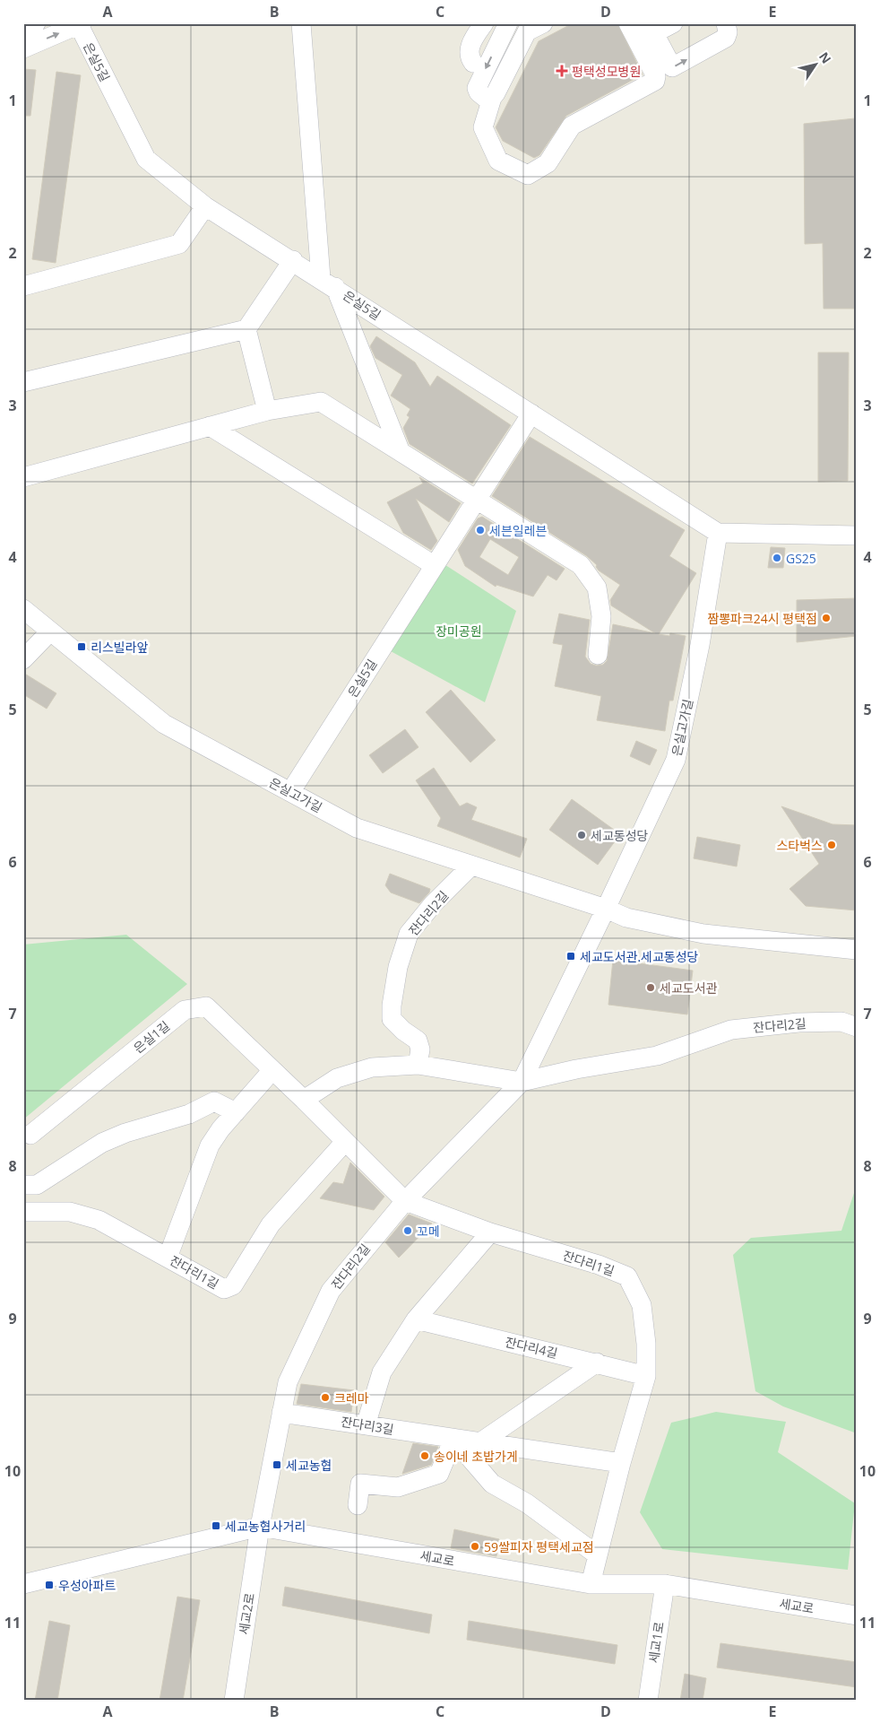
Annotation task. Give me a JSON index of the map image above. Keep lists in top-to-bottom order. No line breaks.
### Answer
{"streets":{"street":["은실5길","은실고가길","잔다리2길","은실1길","잔다리1길","잔다리4길","잔다리3길","세교로","세교2로","세교1로"]},"crossings":[["은실5길","은실고가길"],["은실고가길","잔다리2길"],["잔다리2길","잔다리1길"],["잔다리2길","잔다리3길"],["잔다리2길","세교로"],["잔다리2길","세교2로"],["은실1길","잔다리1길"],["잔다리1길","잔다리4길"],["잔다리1길","잔다리3길"],["잔다리1길","세교로"],["세교로","세교2로"],["세교로","세교1로"]],"parks":["장미공원"],"places":{"health":["평택성모병원"],"other":["세븐일레븐","GS25","짬뽕파크24시 평택점","세교동성당","스타벅스","세교도서관","꼬메","크레마","송이네 초밥가게","59쌀피자 평택세교점"],"transit":["리스빌라앞","세교도서관.세교동성당","세교농협","세교농협사거리","우성아파트"]},"north":"top right","grid":{"columns":["A","B","C","D","E"],"rows":["1","2","3","4","5","6","7","8","9","10","11"]}}
